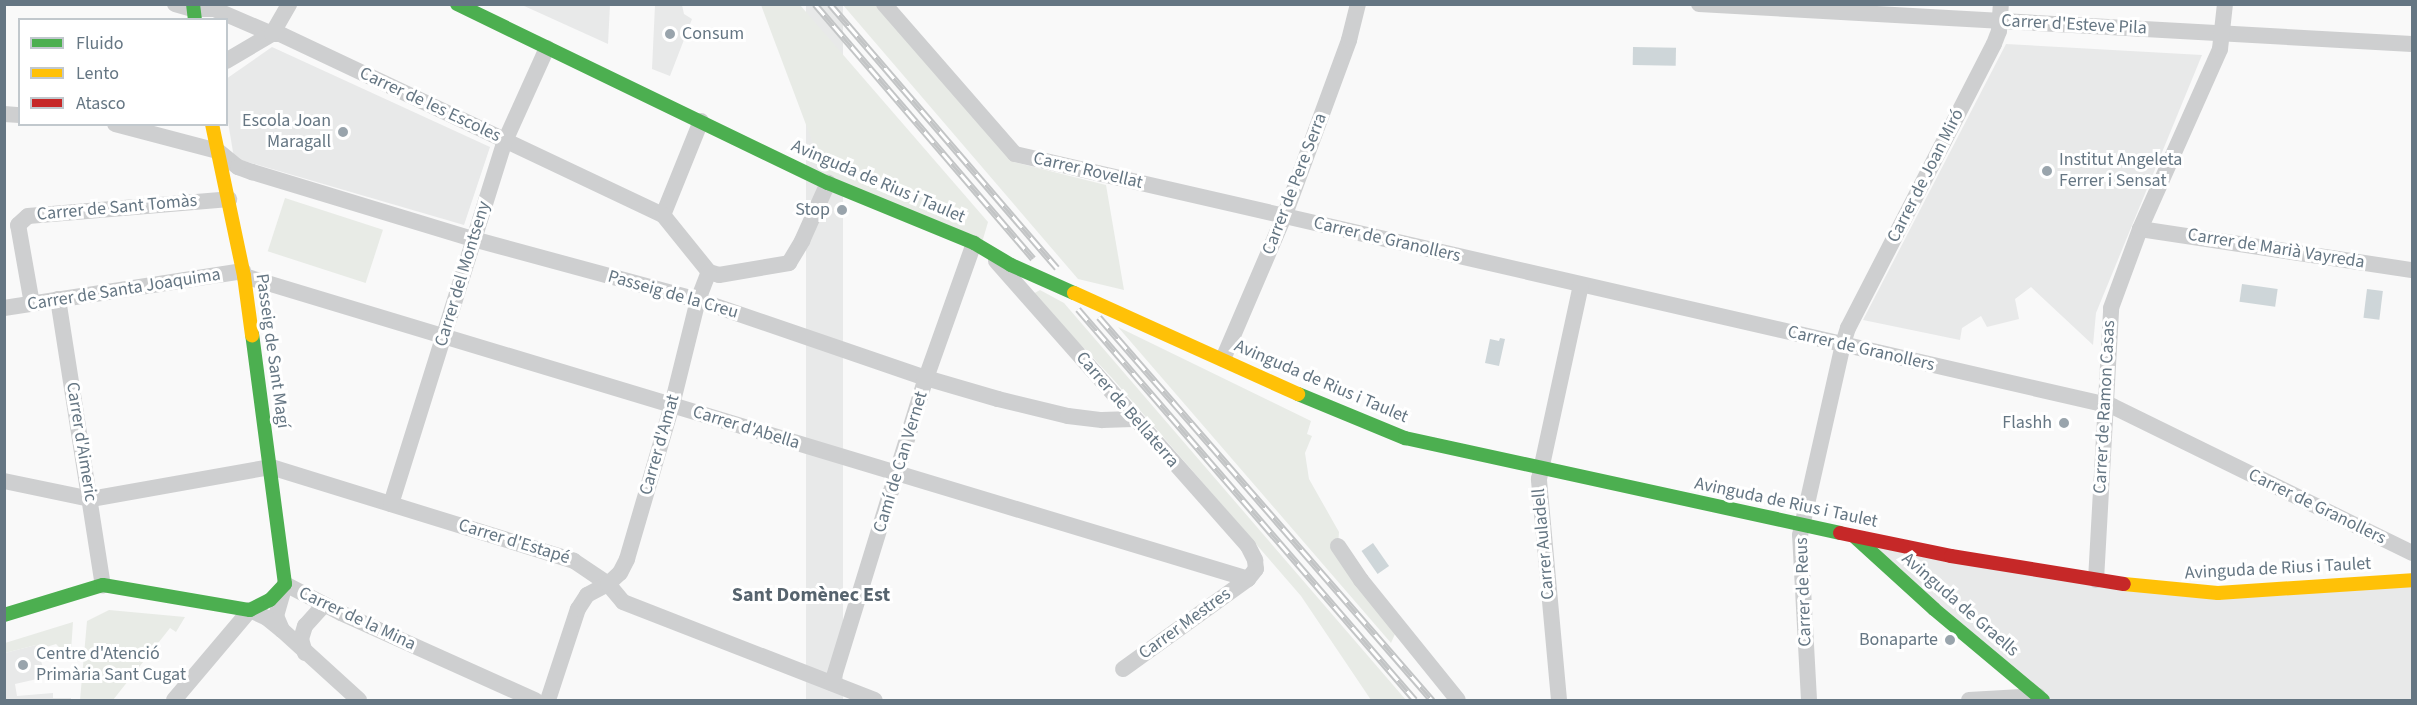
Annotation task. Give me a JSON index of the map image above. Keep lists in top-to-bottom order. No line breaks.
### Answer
{"streets":{"street":["Carrer d'Esteve Pila","Carrer de les Escoles","Carrer Rovellat","Carrer de Joan Miró","Avinguda de Rius i Taulet","Carrer de Pere Serra","Carrer de Sant Tomàs","Carrer de Granollers","Carrer de Marià Vayreda","Carrer del Montseny","Carrer de Santa Joaquima","Passeig de la Creu","Passeig de Sant Magí","Carrer de Ramon Casas","Carrer de Bellaterra","Carrer d'Abella","Carrer d'Aimeric","Carrer d'Amat","Camí de Can Vernet","Carrer d'Estapé","Carrer Auladell","Carrer de Reus","Avinguda de Graells","Carrer de la Mina","Carrer Mestres"]},"crossings":[["Carrer d'Esteve Pila","Carrer de Joan Miró"],["Carrer d'Esteve Pila","Carrer de Ramon Casas"],["Carrer de les Escoles","Carrer del Montseny"],["Carrer Rovellat","Carrer de Pere Serra"],["Carrer Rovellat","Carrer de Granollers"],["Carrer de Joan Miró","Carrer de Granollers"],["Carrer de Joan Miró","Carrer de Reus"],["Avinguda de Rius i Taulet","Carrer de Pere Serra"],["Avinguda de Rius i Taulet","Carrer del Montseny"],["Avinguda de Rius i Taulet","Carrer de Ramon Casas"],["Avinguda de Rius i Taulet","Carrer de Bellaterra"],["Avinguda de Rius i Taulet","Camí de Can Vernet"],["Avinguda de Rius i Taulet","Carrer Auladell"],["Avinguda de Rius i Taulet","Carrer de Reus"],["Avinguda de Rius i Taulet","Avinguda de Graells"],["Carrer de Pere Serra","Carrer de Granollers"],["Carrer de Sant Tomàs","Carrer de Santa Joaquima"],["Carrer de Sant Tomàs","Passeig de Sant Magí"],["Carrer de Granollers","Carrer de Ramon Casas"],["Carrer de Granollers","Carrer Auladell"],["Carrer de Granollers","Carrer de Reus"],["Carrer de Marià Vayreda","Carrer de Ramon Casas"],["Carrer del Montseny","Passeig de la Creu"],["Carrer del Montseny","Carrer d'Abella"],["Carrer del Montseny","Carrer d'Estapé"],["Carrer de Santa Joaquima","Passeig de Sant Magí"],["Carrer de Santa Joaquima","Carrer d'Abella"],["Carrer de Santa Joaquima","Carrer d'Aimeric"],["Passeig de la Creu","Passeig de Sant Magí"],["Passeig de la Creu","Carrer de Bellaterra"],["Passeig de la Creu","Carrer d'Amat"],["Passeig de la Creu","Camí de Can Vernet"],["Passeig de Sant Magí","Carrer d'Abella"],["Passeig de Sant Magí","Carrer d'Estapé"],["Passeig de Sant Magí","Carrer de la Mina"],["Carrer de Bellaterra","Carrer d'Abella"],["Carrer de Bellaterra","Camí de Can Vernet"],["Carrer de Bellaterra","Carrer Mestres"],["Carrer d'Abella","Carrer d'Amat"],["Carrer d'Abella","Camí de Can Vernet"],["Carrer d'Abella","Carrer Mestres"],["Carrer d'Amat","Carrer d'Estapé"],["Camí de Can Vernet","Carrer d'Estapé"]],"districts":["Sant Domènec Est"],"places":["Consum","Escola Joan Maragall","Institut Angeleta Ferrer i Sensat","Stop","Flashh","Bonaparte","Centre d'Atenció Primària Sant Cugat"],"legend":["Fluido","Lento","Atasco"]}
